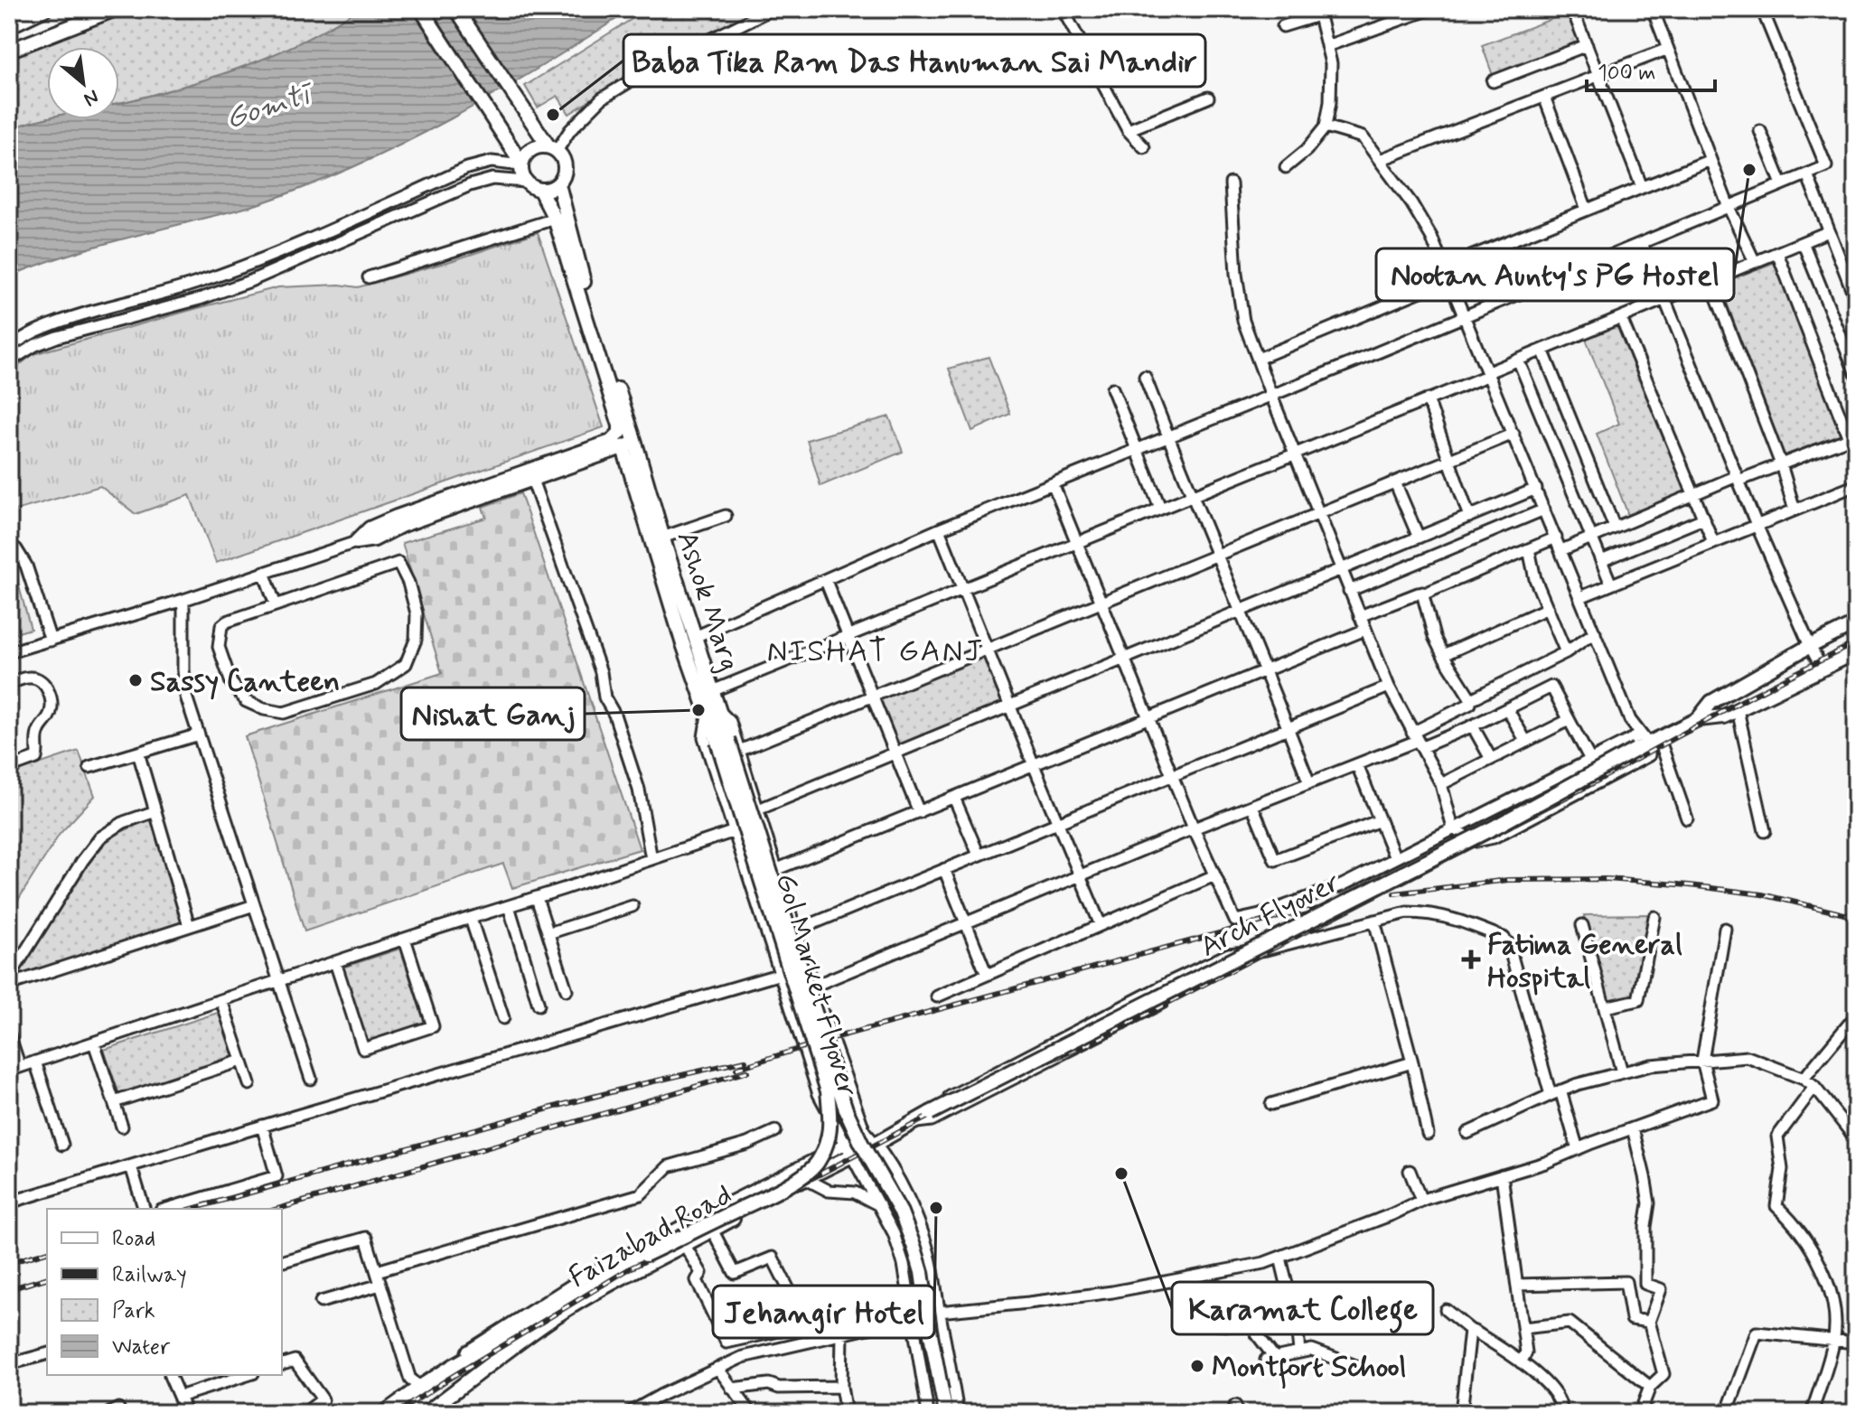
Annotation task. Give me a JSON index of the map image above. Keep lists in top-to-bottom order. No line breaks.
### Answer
{"streets":{"main road":["Ashok Marg","Arch Flyover","Gol Market Flyover","Faizabad Road"]},"crossings":[["Ashok Marg","Gol Market Flyover"],["Ashok Marg","Faizabad Road"],["Arch Flyover","Faizabad Road"],["Gol Market Flyover","Faizabad Road"]],"districts":["NISHAT GANJ"],"water":["Gomtī"],"places":{"other":["Baba Tika Ram Das Hanuman Sai Mandir","Nootan Aunty's PG Hostel","Sassy Canteen","Nishat Ganj","Karamat College","Jehangir Hotel","Montfort School"],"health":["Fatima General Hospital"]},"legend":["Road","Railway","Park","Water"],"scale_bar":"100 m","north":"bottom right"}
